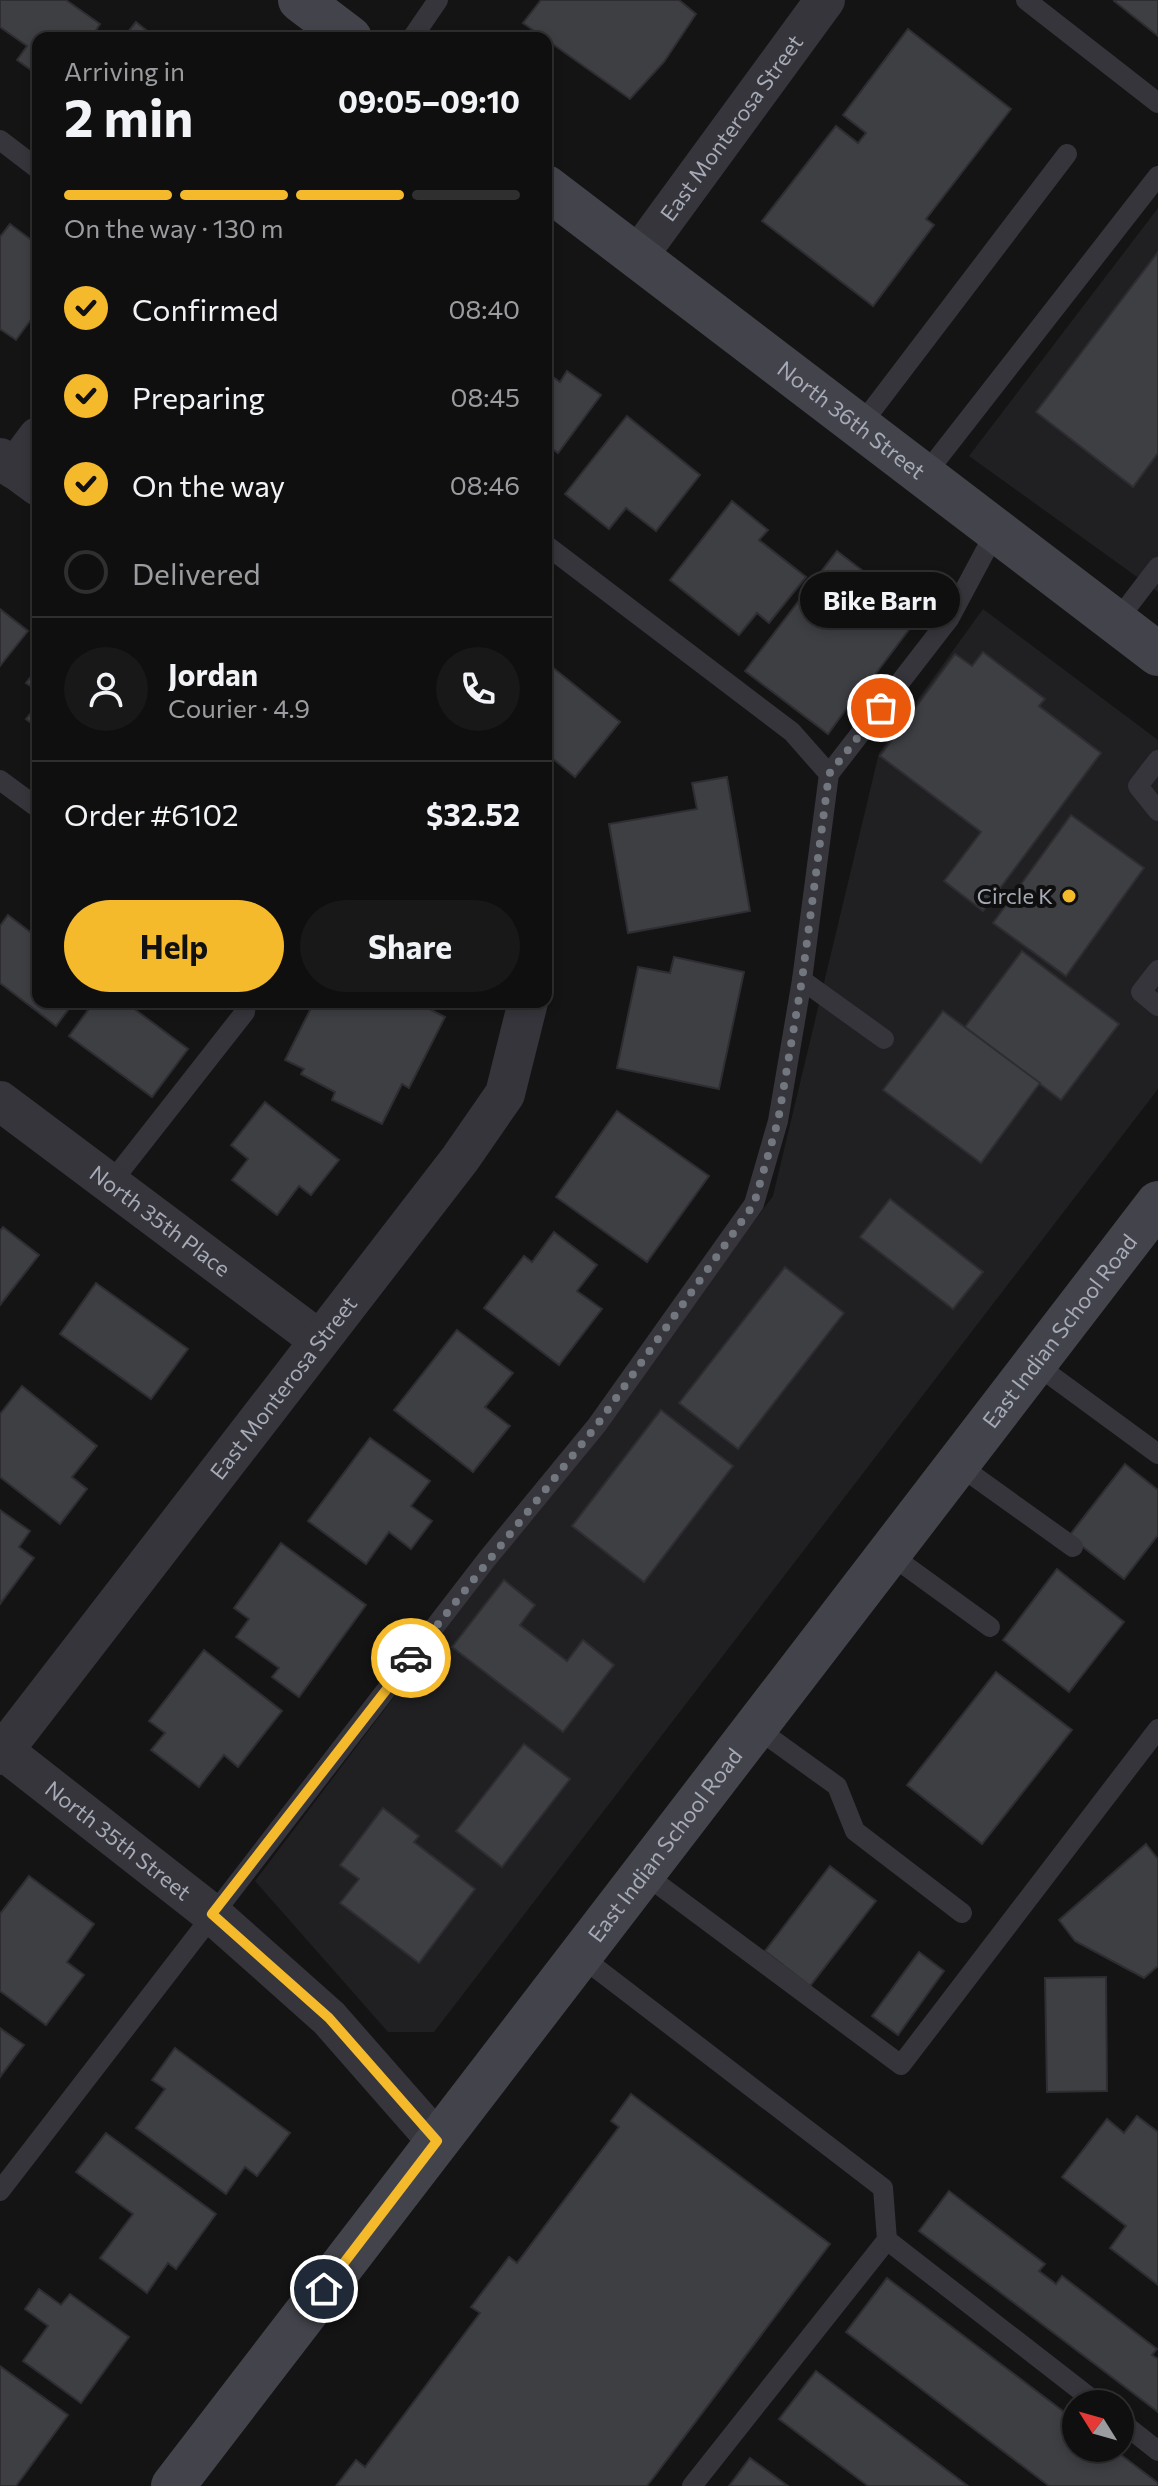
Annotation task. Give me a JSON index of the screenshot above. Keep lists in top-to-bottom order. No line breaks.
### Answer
{"streets":{"main road":["North 36th Street","East Indian School Road"],"street":["East Monterosa Street","North 35th Place","North 35th Street"]},"crossings":[["East Monterosa Street","North 36th Street"],["East Monterosa Street","North 35th Place"],["East Monterosa Street","North 35th Street"],["East Indian School Road","North 35th Street"]],"places":["Bike Barn","Circle K"],"north":"top left","page":{"heading":["2 min","Arriving in","09:05–09:10"],"panel":["Jordan","Courier · 4.9","Order #6102","$32.52"],"bar":"On the way · 130 m","list":[["Confirmed","08:40"],["Preparing","08:45"],["On the way","08:46"],"Delivered"],"bubble":"Bike Barn","buttons":["Help","Share"]}}
